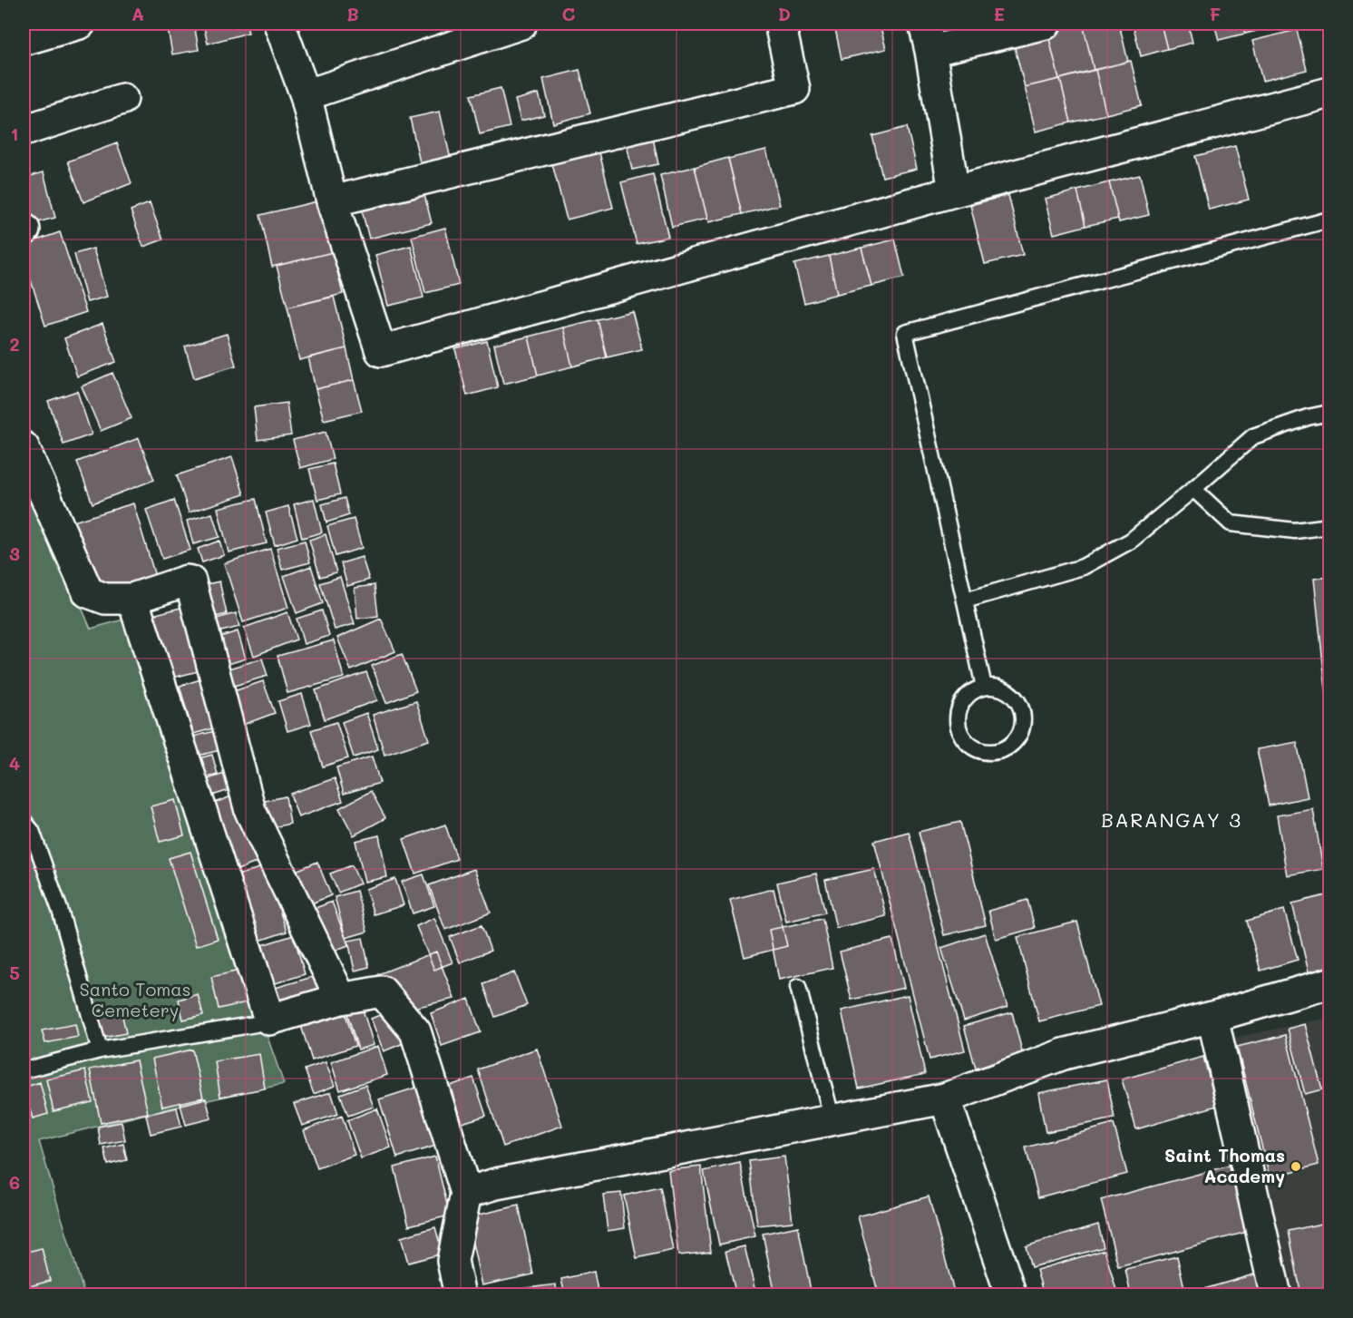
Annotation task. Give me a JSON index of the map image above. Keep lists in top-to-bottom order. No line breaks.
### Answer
{"districts":["BARANGAY 3"],"parks":["Santo Tomas Cemetery"],"places":["Saint Thomas Academy"],"grid":{"columns":["A","B","C","D","E","F"],"rows":["1","2","3","4","5","6"]}}
